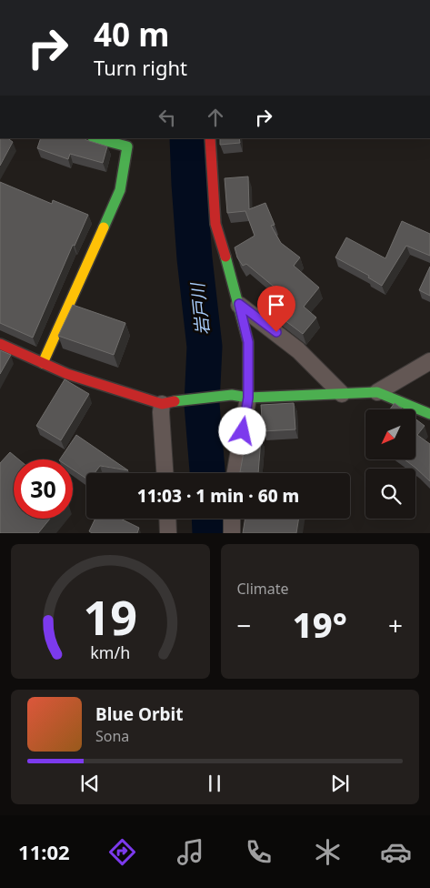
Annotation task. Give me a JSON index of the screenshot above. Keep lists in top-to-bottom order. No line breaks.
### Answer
{"water":["岩戸川"],"north":"bottom left","page":{"turn":["40 m","Turn right"],"limit":"30","trip":"11:03 · 1 min · 60 m","tile":"Climate","heat":["−","19°","+"],"song":["Blue Orbit","Sona"],"tabs":"11:02","gauge":["19","km/h"]}}
